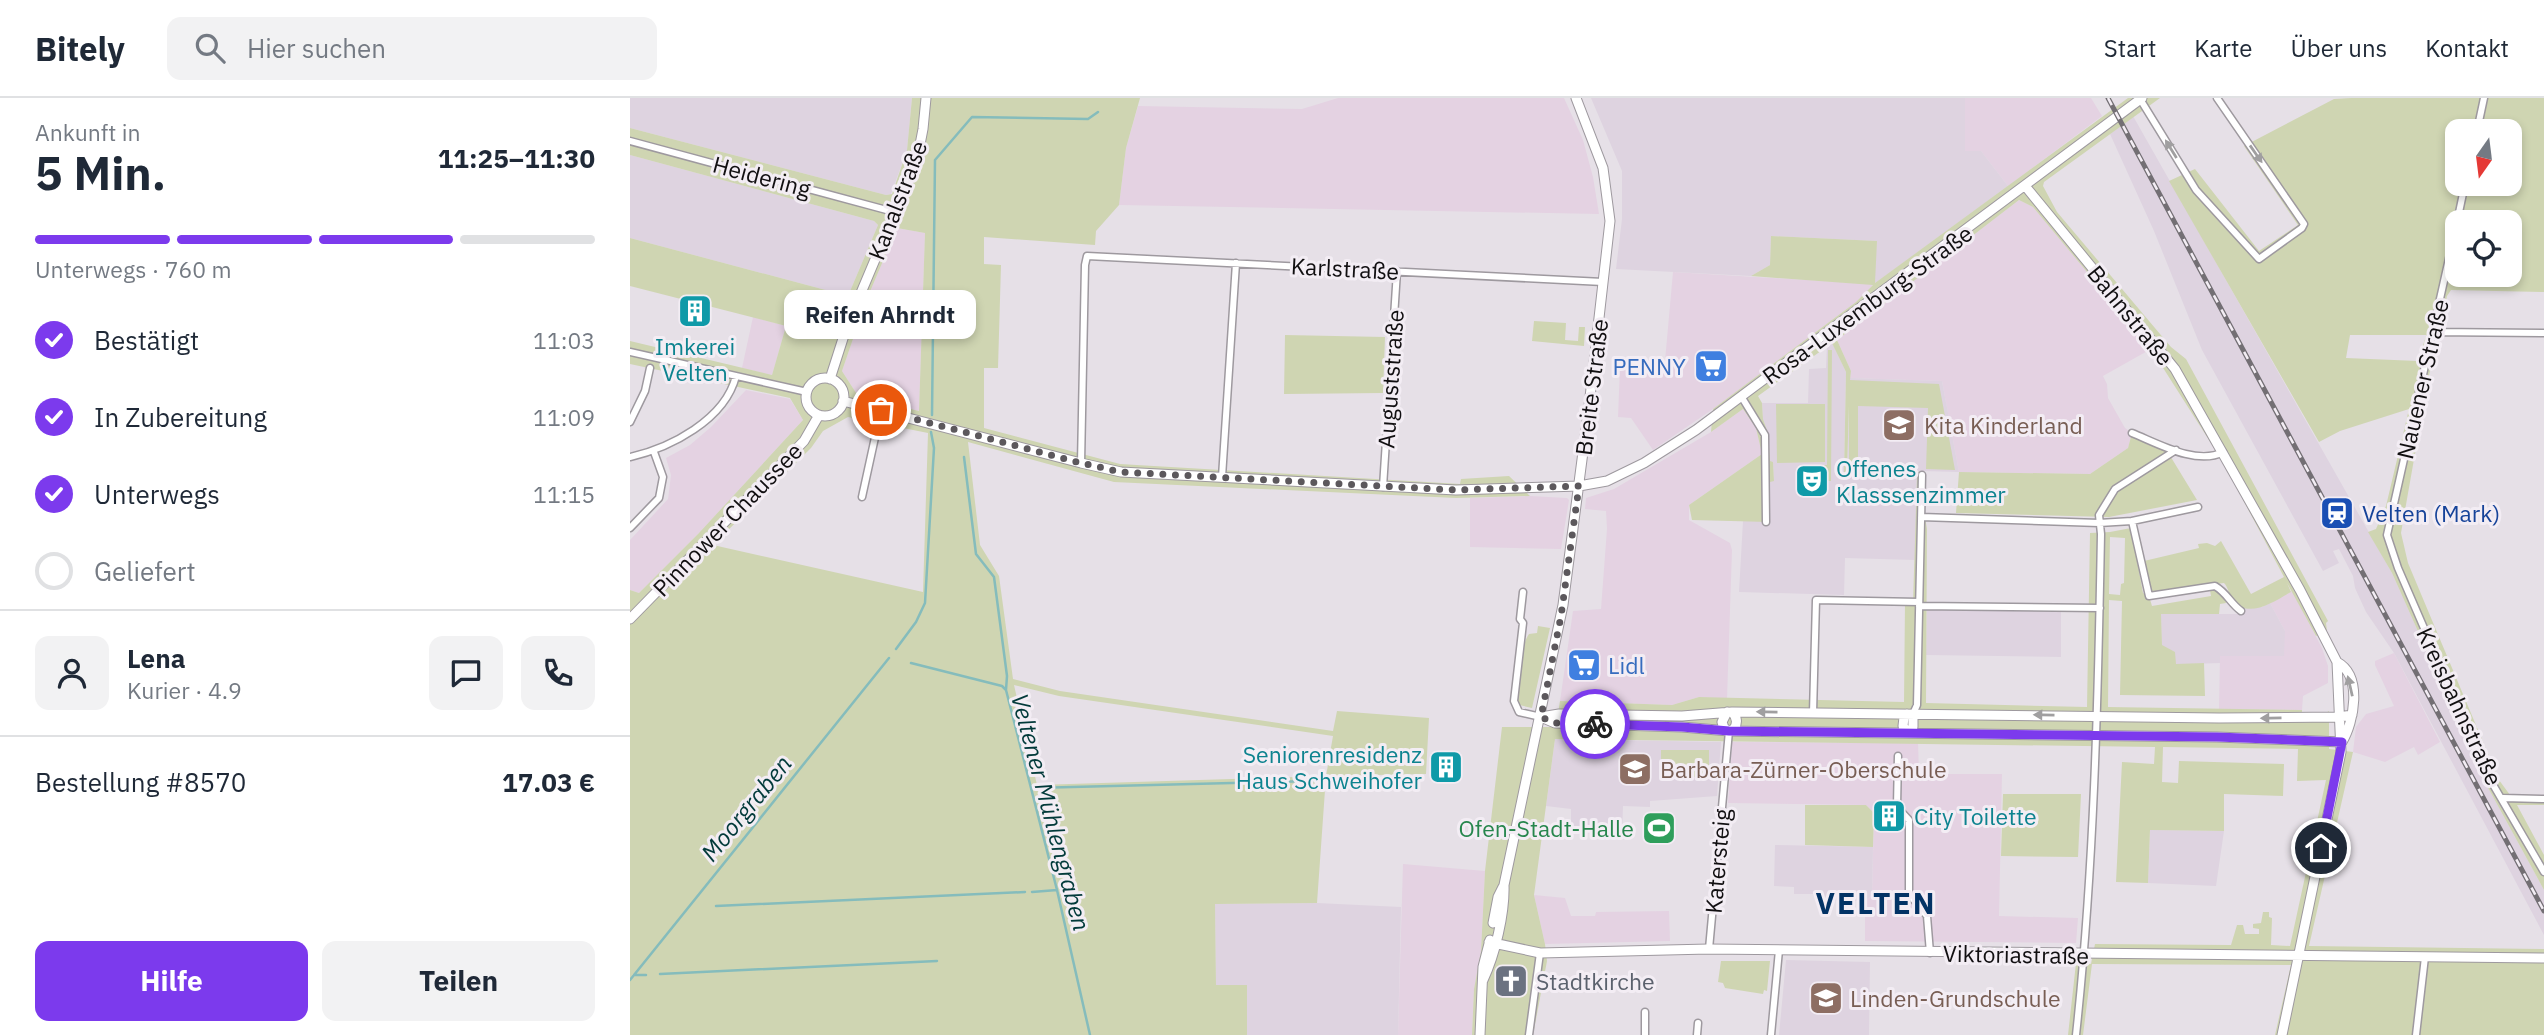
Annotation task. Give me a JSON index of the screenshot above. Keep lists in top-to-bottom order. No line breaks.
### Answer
{"streets":{"street":["Heidering","Kanalstraße","Karlstraße","Rosa-Luxemburg-Straße","Bahnstraße","Auguststraße","Nauener Straße","Breite Straße","Pinnower Chaussee","Kreisbahnstraße","Katersteig","Viktoriastraße"]},"crossings":[["Heidering","Kanalstraße"],["Kanalstraße","Rosa-Luxemburg-Straße"],["Kanalstraße","Pinnower Chaussee"],["Karlstraße","Rosa-Luxemburg-Straße"],["Karlstraße","Auguststraße"],["Karlstraße","Breite Straße"],["Rosa-Luxemburg-Straße","Bahnstraße"],["Rosa-Luxemburg-Straße","Auguststraße"],["Rosa-Luxemburg-Straße","Breite Straße"],["Rosa-Luxemburg-Straße","Pinnower Chaussee"],["Bahnstraße","Viktoriastraße"],["Nauener Straße","Kreisbahnstraße"],["Breite Straße","Viktoriastraße"],["Katersteig","Viktoriastraße"]],"districts":["VELTEN"],"water":["Moorgraben","Veltener Mühlengraben"],"places":{"building":["Imkerei Velten","Seniorenresidenz Haus Schweihofer","City Toilette"],"supermarket":["PENNY","Lidl"],"other":["Reifen Ahrndt"],"school or university":["Kita Kinderland","Barbara-Zürner-Oberschule","Linden-Grundschule"],"theatre":["Offenes Klasssenzimmer"],"station":["Velten (Mark)"],"sports":["Ofen-Stadt-Halle"],"church":["Stadtkirche"]},"north":"bottom","page":{"header":"Bitely","search":"Hier suchen","nav":["Start","Karte","Über uns","Kontakt"],"heading":["5 Min.","Ankunft in","11:25–11:30"],"panel":["Lena","Kurier · 4.9","Bestellung #8570","17.03 €"],"bar":"Unterwegs · 760 m","bubble":"Reifen Ahrndt","list":[["Bestätigt","11:03"],["In Zubereitung","11:09"],["Unterwegs","11:15"],"Geliefert"],"buttons":["Hilfe","Teilen"]}}
